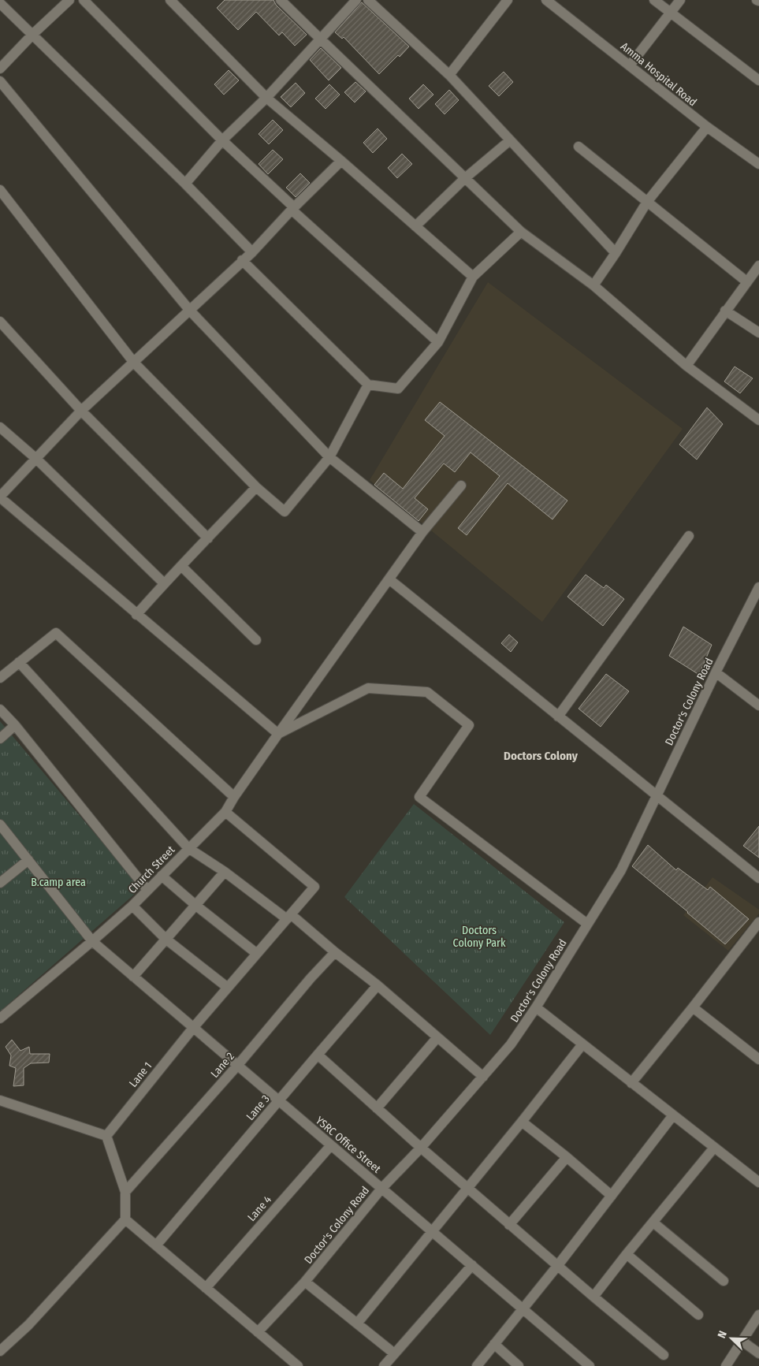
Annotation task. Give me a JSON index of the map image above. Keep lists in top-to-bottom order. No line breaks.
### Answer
{"streets":{"street":["Amma Hospital Road","Doctor's Colony Road","Church Street","Lane 2","Lane 1","Lane 3","YSRC Office Street","Lane 4"]},"crossings":[["Doctor's Colony Road","YSRC Office Street"],["Church Street","Lane 1"],["Church Street","YSRC Office Street"],["Lane 2","YSRC Office Street"],["Lane 1","YSRC Office Street"],["Lane 3","YSRC Office Street"],["YSRC Office Street","Lane 4"]],"districts":["Doctors Colony"],"parks":["B.camp area","Doctors Colony Park"],"north":"top left"}
